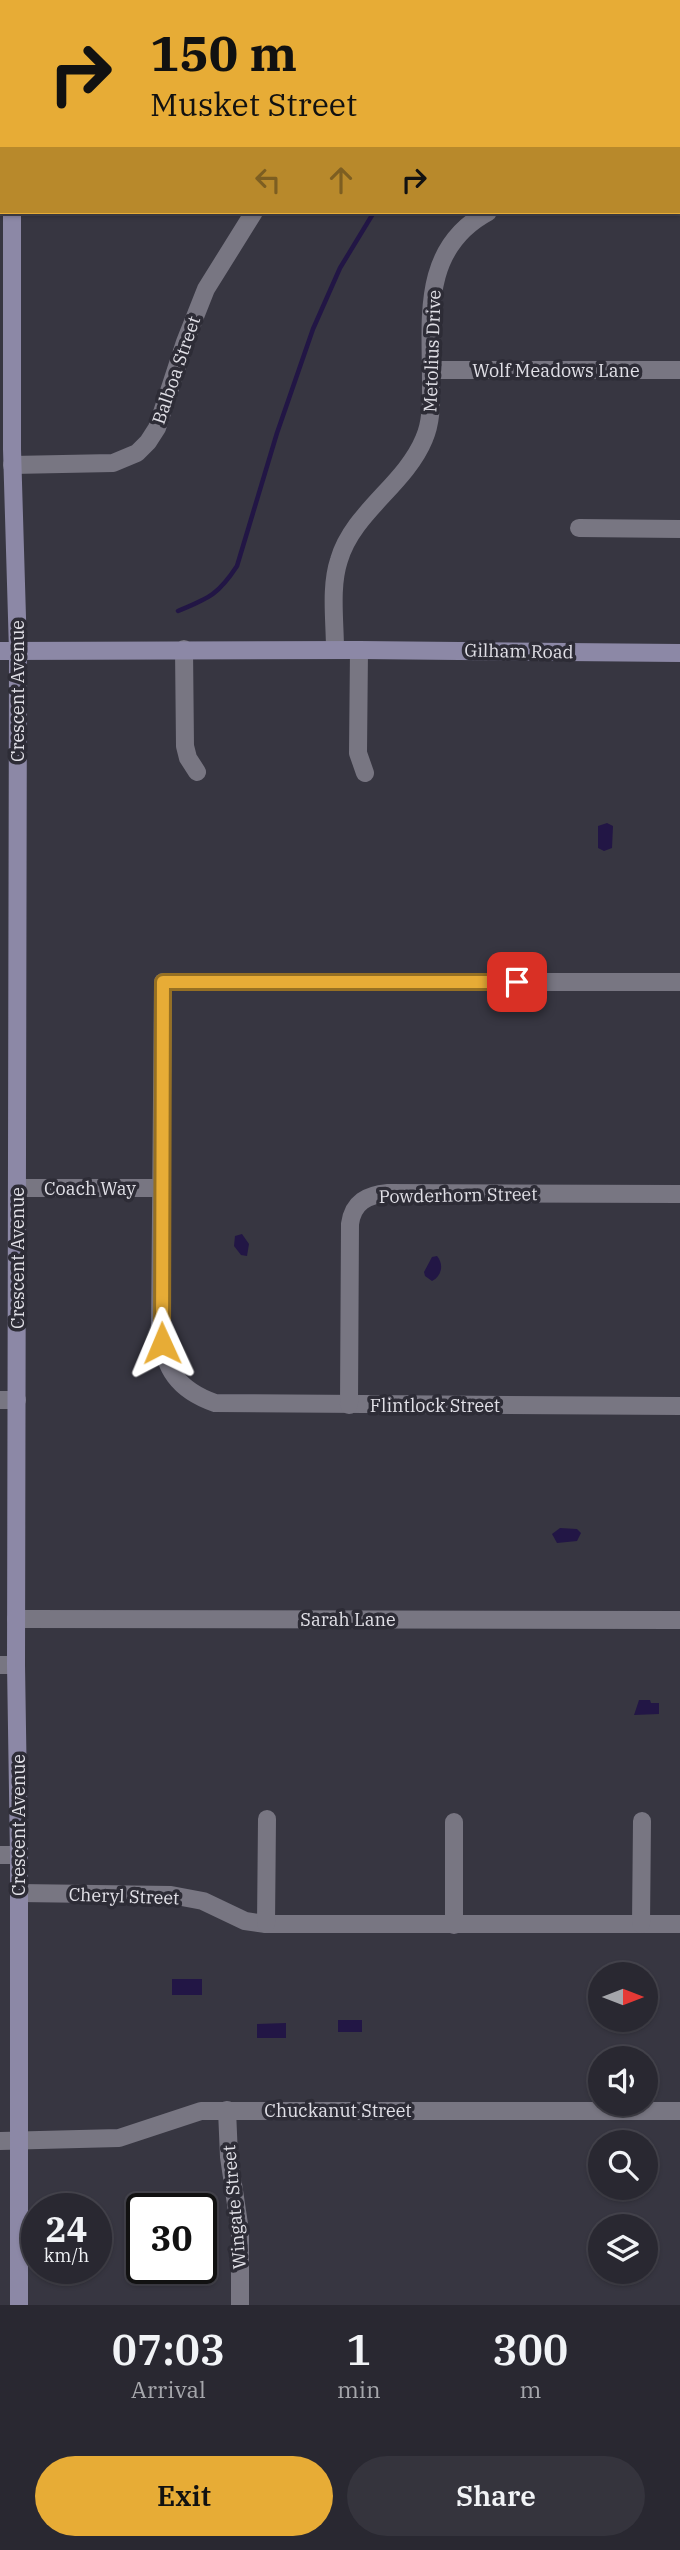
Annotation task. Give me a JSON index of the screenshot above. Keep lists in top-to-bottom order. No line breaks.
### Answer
{"streets":{"street":["Metolius Drive","Balboa Street","Wolf Meadows Lane","Gilham Road","Crescent Avenue","Coach Way","Powderhorn Street","Flintlock Street","Sarah Lane","Cheryl Street","Chuckanut Street","Wingate Street"]},"crossings":[["Metolius Drive","Wolf Meadows Lane"],["Metolius Drive","Gilham Road"],["Balboa Street","Crescent Avenue"],["Gilham Road","Crescent Avenue"],["Crescent Avenue","Coach Way"],["Crescent Avenue","Sarah Lane"],["Crescent Avenue","Cheryl Street"],["Crescent Avenue","Chuckanut Street"],["Coach Way","Flintlock Street"],["Powderhorn Street","Flintlock Street"],["Chuckanut Street","Wingate Street"]],"north":"right","page":{"turn":["150 m","Musket Street"],"speed":"24 km/h","limit":"30","eta":["07:03","Arrival","1","min","300","m"],"buttons":["Exit","Share"]}}
